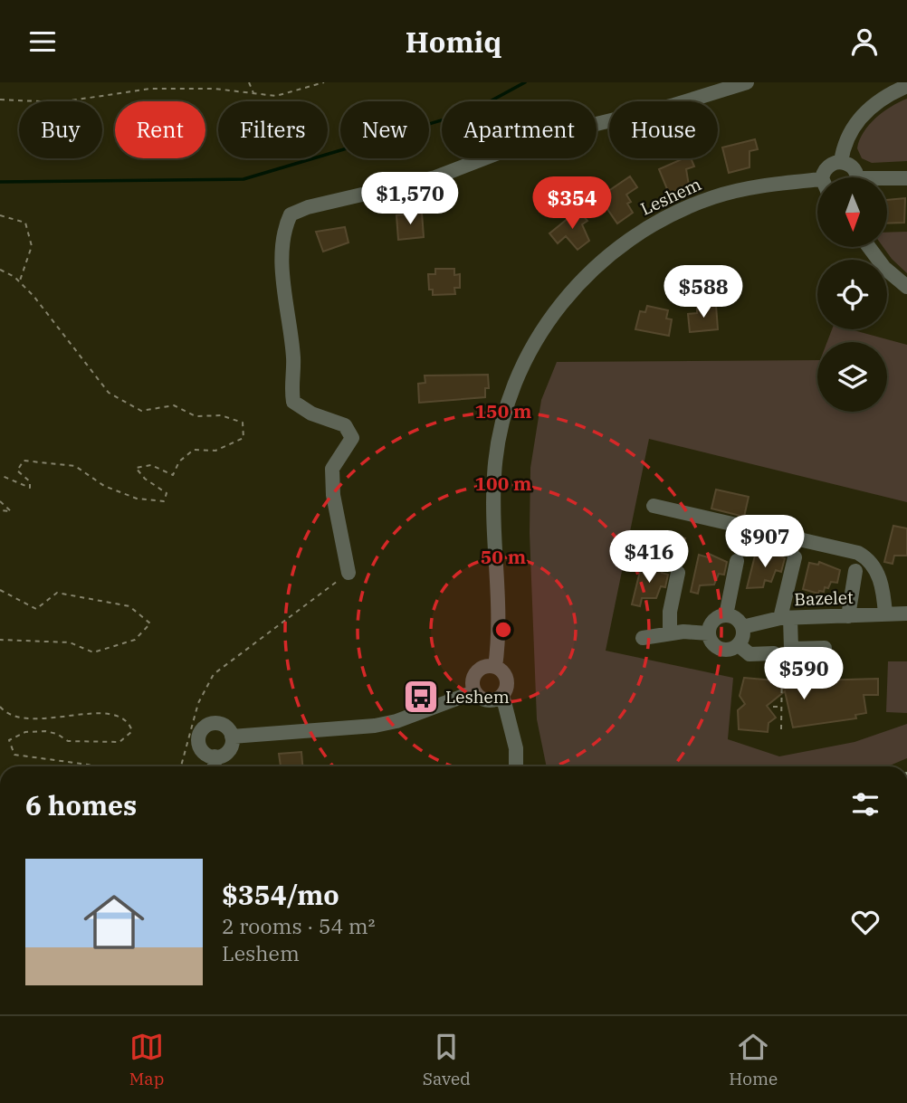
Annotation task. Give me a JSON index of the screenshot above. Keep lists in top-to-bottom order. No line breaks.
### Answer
{"streets":{"street":["Leshem","Bazelet"]},"places":{"bus stop":["Leshem"]},"north":"bottom","page":{"header":"Homiq","chip":["Buy","Rent","Filters","New","Apartment","House"],"price":["$1,570","$354","$588","$907","$416","$590"],"heading":"6 homes","list":[{"name":"$354/mo","note":"2 rooms · 54 m² · Leshem"}],"tabs":["Map","Saved","Home"]},"rings":["150 m","100 m","50 m"]}
